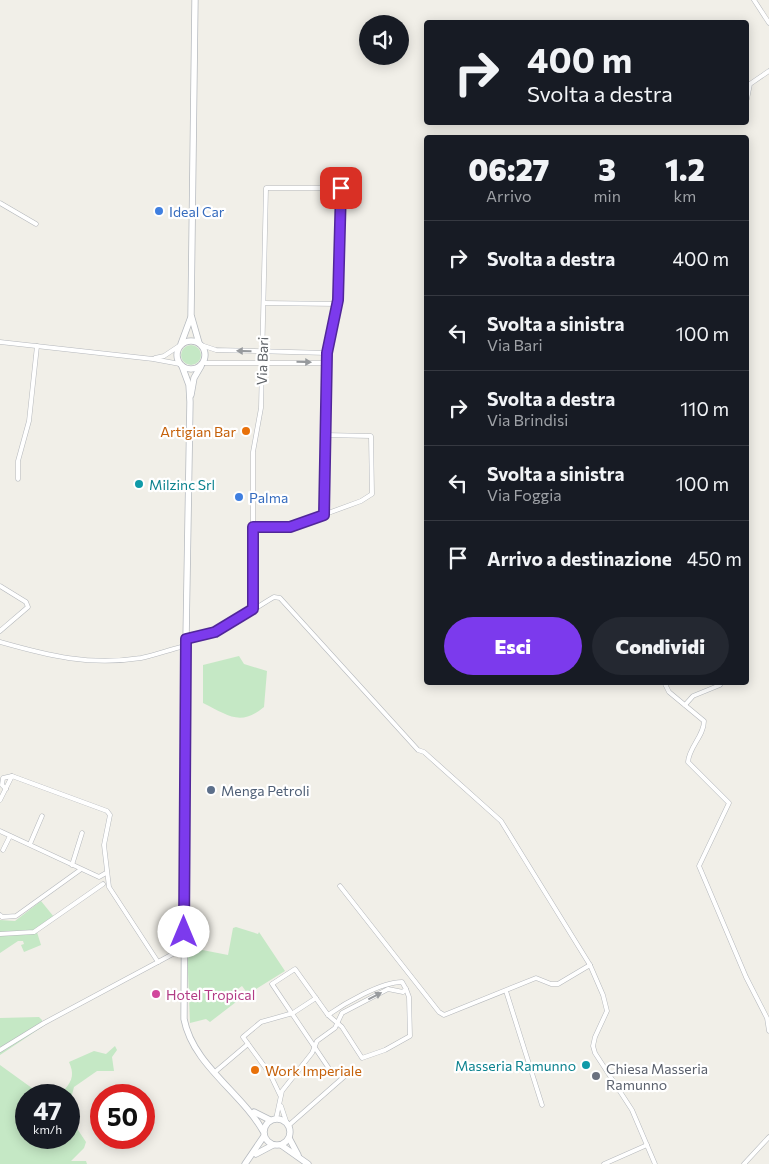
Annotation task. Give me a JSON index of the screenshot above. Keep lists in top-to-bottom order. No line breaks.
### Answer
{"streets":{"street":["Via Bari"]},"places":["Ideal Car","Artigian Bar","Milzinc Srl","Palma","Menga Petroli","Hotel Tropical","Masseria Ramunno","Work Imperiale","Chiesa Masseria Ramunno"],"page":{"turn":["400 m","Svolta a destra"],"eta":["06:27","Arrivo","3","min","1.2","km"],"list":[{"name":"Svolta a destra","value":"400 m"},{"name":"Svolta a sinistra","note":"Via Bari","value":"100 m"},{"name":"Svolta a destra","note":"Via Brindisi","value":"110 m"},{"name":"Svolta a sinistra","note":"Via Foggia","value":"100 m"},{"name":"Arrivo a destinazione","value":"450 m"}],"buttons":["Esci","Condividi"],"speed":"47 km/h","limit":"50"}}
